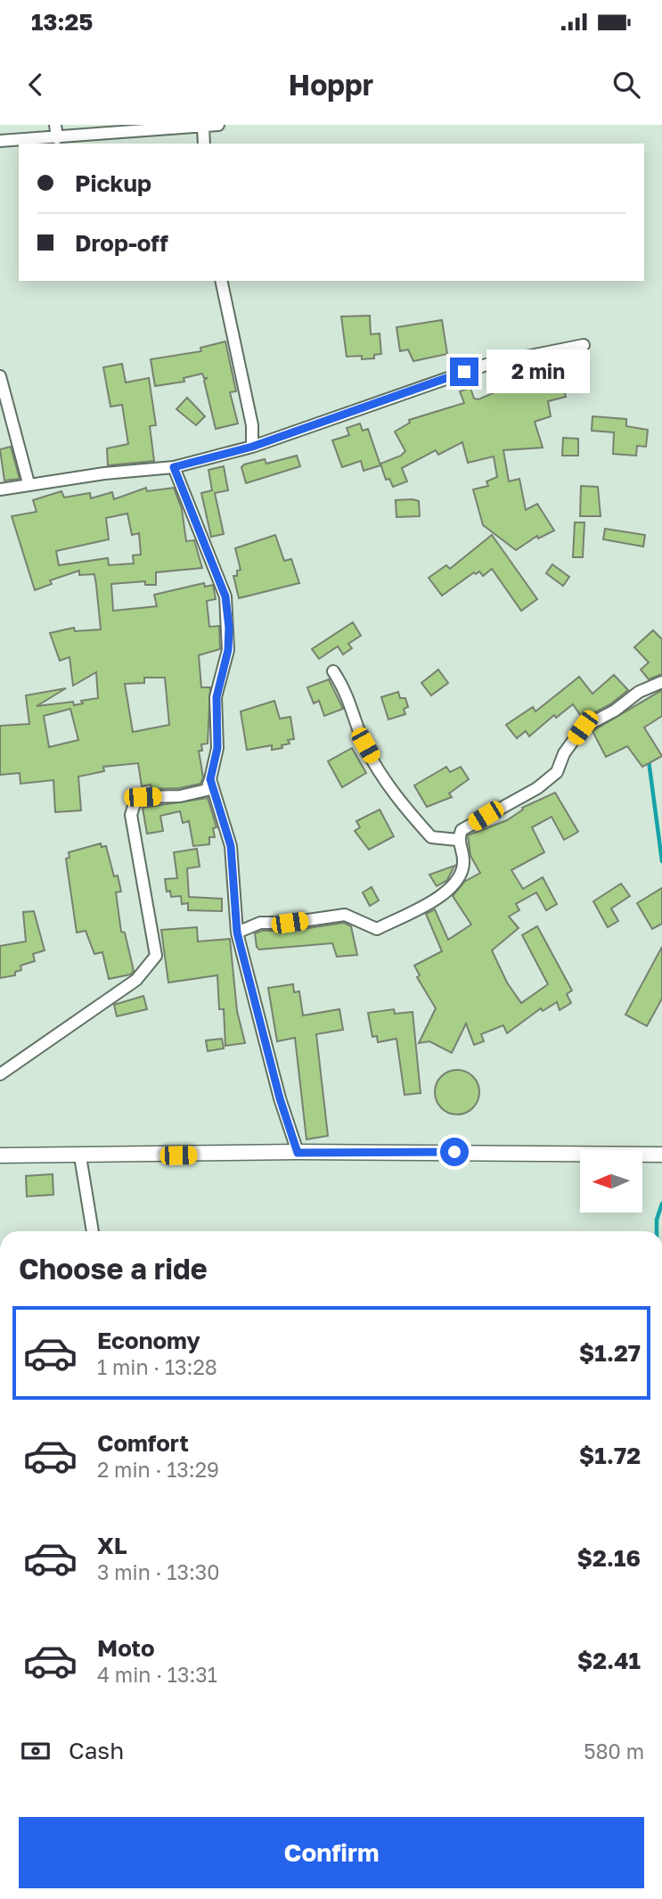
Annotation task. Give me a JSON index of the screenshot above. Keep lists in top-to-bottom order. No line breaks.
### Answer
{"north":"left","page":{"status":"13:25","header":"Hoppr","banner":["Pickup","Drop-off"],"bubble":"2 min","heading":"Choose a ride","list":[{"name":"Economy","note":"1 min · 13:28","value":"$1.27"},{"name":"Comfort","note":"2 min · 13:29","value":"$1.72"},{"name":"XL","note":"3 min · 13:30","value":"$2.16"},{"name":"Moto","note":"4 min · 13:31","value":"$2.41"}],"pay":["Cash","580 m"],"buttons":"Confirm"}}
